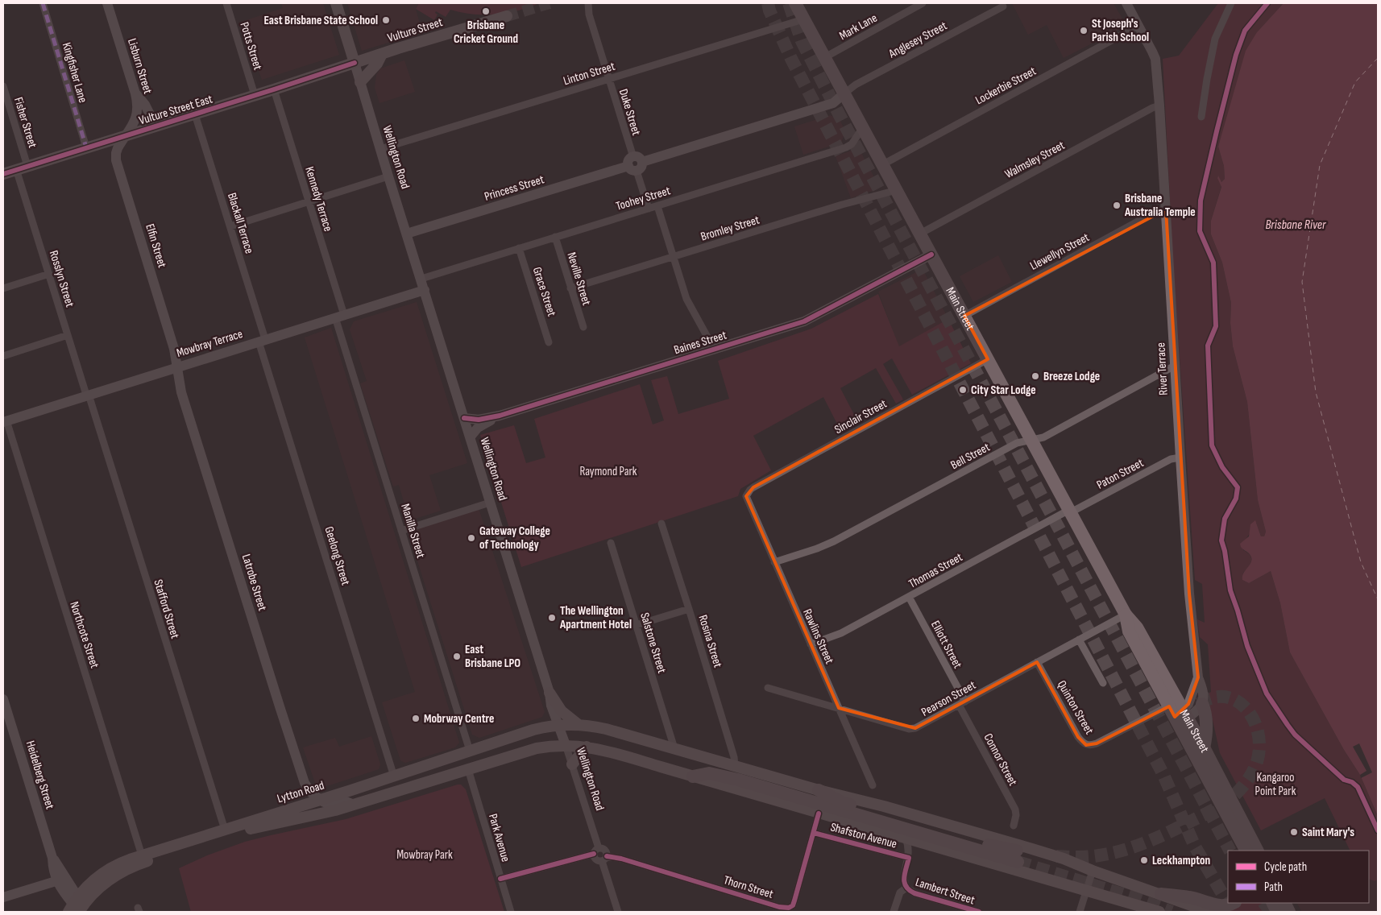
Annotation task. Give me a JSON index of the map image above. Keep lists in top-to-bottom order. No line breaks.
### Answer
{"streets":{"highway":["Main Street"],"main road":["Vulture Street","Lisburn Street","Vulture Street East","Wellington Road","Princess Street","Elfin Street","Baines Street","Mowbray Terrace","River Terrace","Latrobe Street","Heidelberg Street","Lytton Road","Shafston Avenue"],"street":["Mark Lane","Anglesey Street","Potts Street","Kingfisher Lane","Linton Street","Lockerbie Street","Duke Street","Fisher Street","Walmsley Street","Toohey Street","Kennedy Terrace","Blackall Terrace","Bromley Street","Llewellyn Street","Rosslyn Street","Neville Street","Grace Street","Sinclair Street","Bell Street","Paton Street","Manilla Street","Geelong Street","Thomas Street","Stafford Street","Northcote Street","Rawlins Street","Rosina Street","Salstone Street","Elliott Street","Pearson Street","Quinton Street","Connor Street","Park Avenue","Thorn Street","Lambert Street"]},"crossings":[["Mark Lane","Main Street"],["Vulture Street","Vulture Street East"],["Vulture Street","Wellington Road"],["Anglesey Street","Princess Street"],["Anglesey Street","Main Street"],["Potts Street","Vulture Street East"],["Lisburn Street","Vulture Street East"],["Lisburn Street","Elfin Street"],["Kingfisher Lane","Vulture Street East"],["Linton Street","Duke Street"],["Linton Street","Wellington Road"],["Linton Street","Main Street"],["Lockerbie Street","Main Street"],["Lockerbie Street","River Terrace"],["Vulture Street East","Fisher Street"],["Vulture Street East","Wellington Road"],["Vulture Street East","Kennedy Terrace"],["Vulture Street East","Blackall Terrace"],["Vulture Street East","Elfin Street"],["Vulture Street East","Rosslyn Street"],["Duke Street","Princess Street"],["Duke Street","Toohey Street"],["Wellington Road","Princess Street"],["Wellington Road","Toohey Street"],["Wellington Road","Baines Street"],["Wellington Road","Mowbray Terrace"],["Wellington Road","Lytton Road"],["Wellington Road","Shafston Avenue"],["Walmsley Street","Main Street"],["Walmsley Street","River Terrace"],["Princess Street","Main Street"],["Toohey Street","Neville Street"],["Toohey Street","Grace Street"],["Toohey Street","Main Street"],["Kennedy Terrace","Mowbray Terrace"],["Kennedy Terrace","Manilla Street"],["Blackall Terrace","Mowbray Terrace"],["Blackall Terrace","Geelong Street"],["Bromley Street","Neville Street"],["Bromley Street","Main Street"],["Elfin Street","Mowbray Terrace"],["Elfin Street","Latrobe Street"],["Llewellyn Street","Main Street"],["Llewellyn Street","River Terrace"],["Rosslyn Street","Mowbray Terrace"],["Rosslyn Street","Stafford Street"],["Main Street","Baines Street"],["Main Street","River Terrace"],["Main Street","Sinclair Street"],["Main Street","Bell Street"],["Main Street","Paton Street"],["Main Street","Thomas Street"],["Main Street","Pearson Street"],["Main Street","Quinton Street"],["Mowbray Terrace","Manilla Street"],["Mowbray Terrace","Geelong Street"],["Mowbray Terrace","Latrobe Street"],["Mowbray Terrace","Stafford Street"],["Mowbray Terrace","Northcote Street"],["River Terrace","Bell Street"],["River Terrace","Paton Street"],["River Terrace","Quinton Street"],["Sinclair Street","Rawlins Street"],["Bell Street","Rawlins Street"],["Paton Street","Thomas Street"],["Manilla Street","Lytton Road"],["Geelong Street","Lytton Road"],["Thomas Street","Rawlins Street"],["Thomas Street","Elliott Street"],["Latrobe Street","Lytton Road"],["Stafford Street","Lytton Road"],["Northcote Street","Lytton Road"],["Rawlins Street","Pearson Street"],["Elliott Street","Pearson Street"],["Elliott Street","Connor Street"],["Pearson Street","Quinton Street"],["Pearson Street","Connor Street"],["Heidelberg Street","Lytton Road"],["Lytton Road","Shafston Avenue"],["Lytton Road","Park Avenue"],["Shafston Avenue","Thorn Street"]],"water":["Brisbane River"],"parks":["Raymond Park","Kangaroo Point Park","Mowbray Park"],"places":["Brisbane Cricket Ground","East Brisbane State School","St Joseph's Parish School","Brisbane Australia Temple","Breeze Lodge","City Star Lodge","Gateway College of Technology","The Wellington Apartment Hotel","East Brisbane LPO","Mobrway Centre","Saint Mary's","Leckhampton"],"legend":["Cycle path","Path"]}
